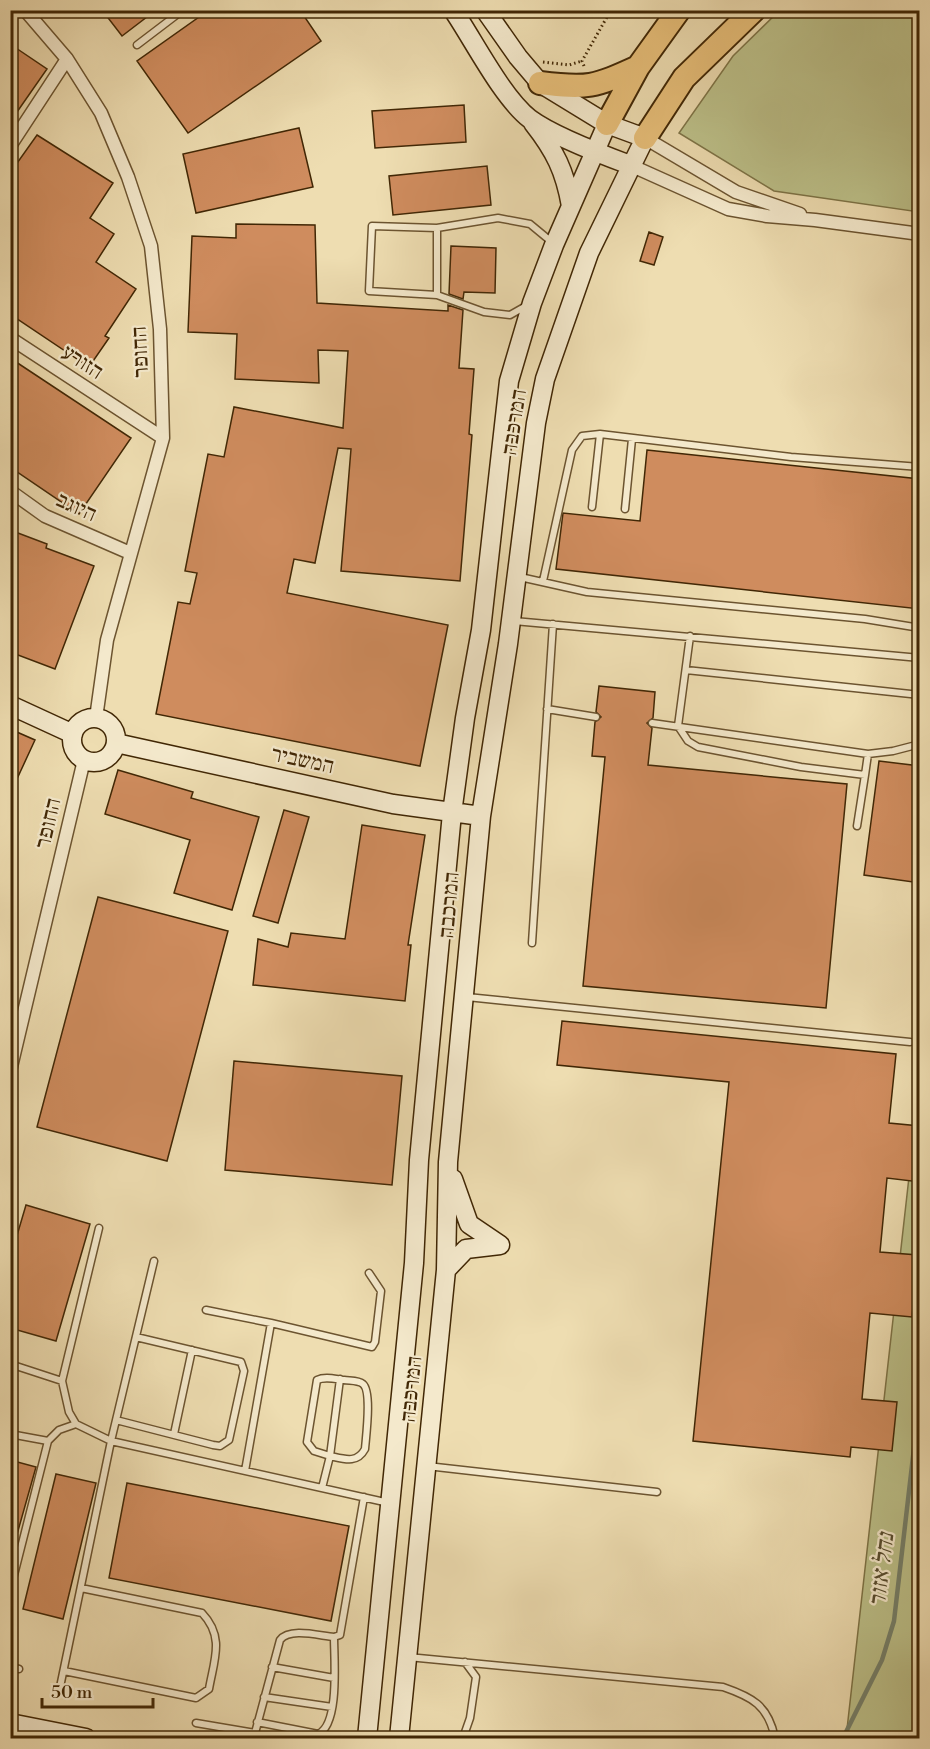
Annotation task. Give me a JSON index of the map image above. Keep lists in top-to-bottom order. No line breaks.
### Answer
{"streets":{"street":["החופר","הזורע","המרכבה","היוגב","המשביר"]},"crossings":[["החופר","הזורע"],["החופר","היוגב"],["החופר","המשביר"],["המרכבה","המשביר"]],"water":["נחל אזור"],"scale_bar":"50 m"}
